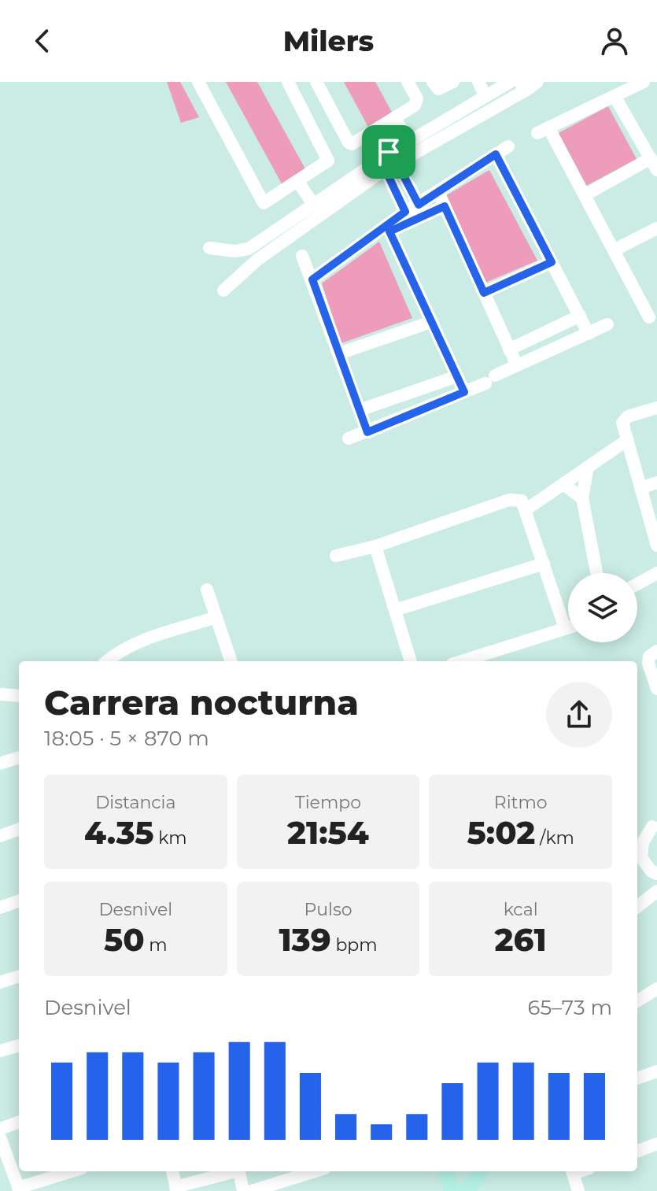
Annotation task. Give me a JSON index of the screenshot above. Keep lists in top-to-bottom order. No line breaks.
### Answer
{"page":{"header":"Milers","heading":["Carrera nocturna","18:05 · 5 × 870 m"],"stats":[["Distancia","4.35 km"],["Tiempo","21:54"],["Ritmo","5:02 /km"],["Desnivel","50 m"],["Pulso","139 bpm"],["kcal","261"]],"chart":["Desnivel","65–73 m"]}}
